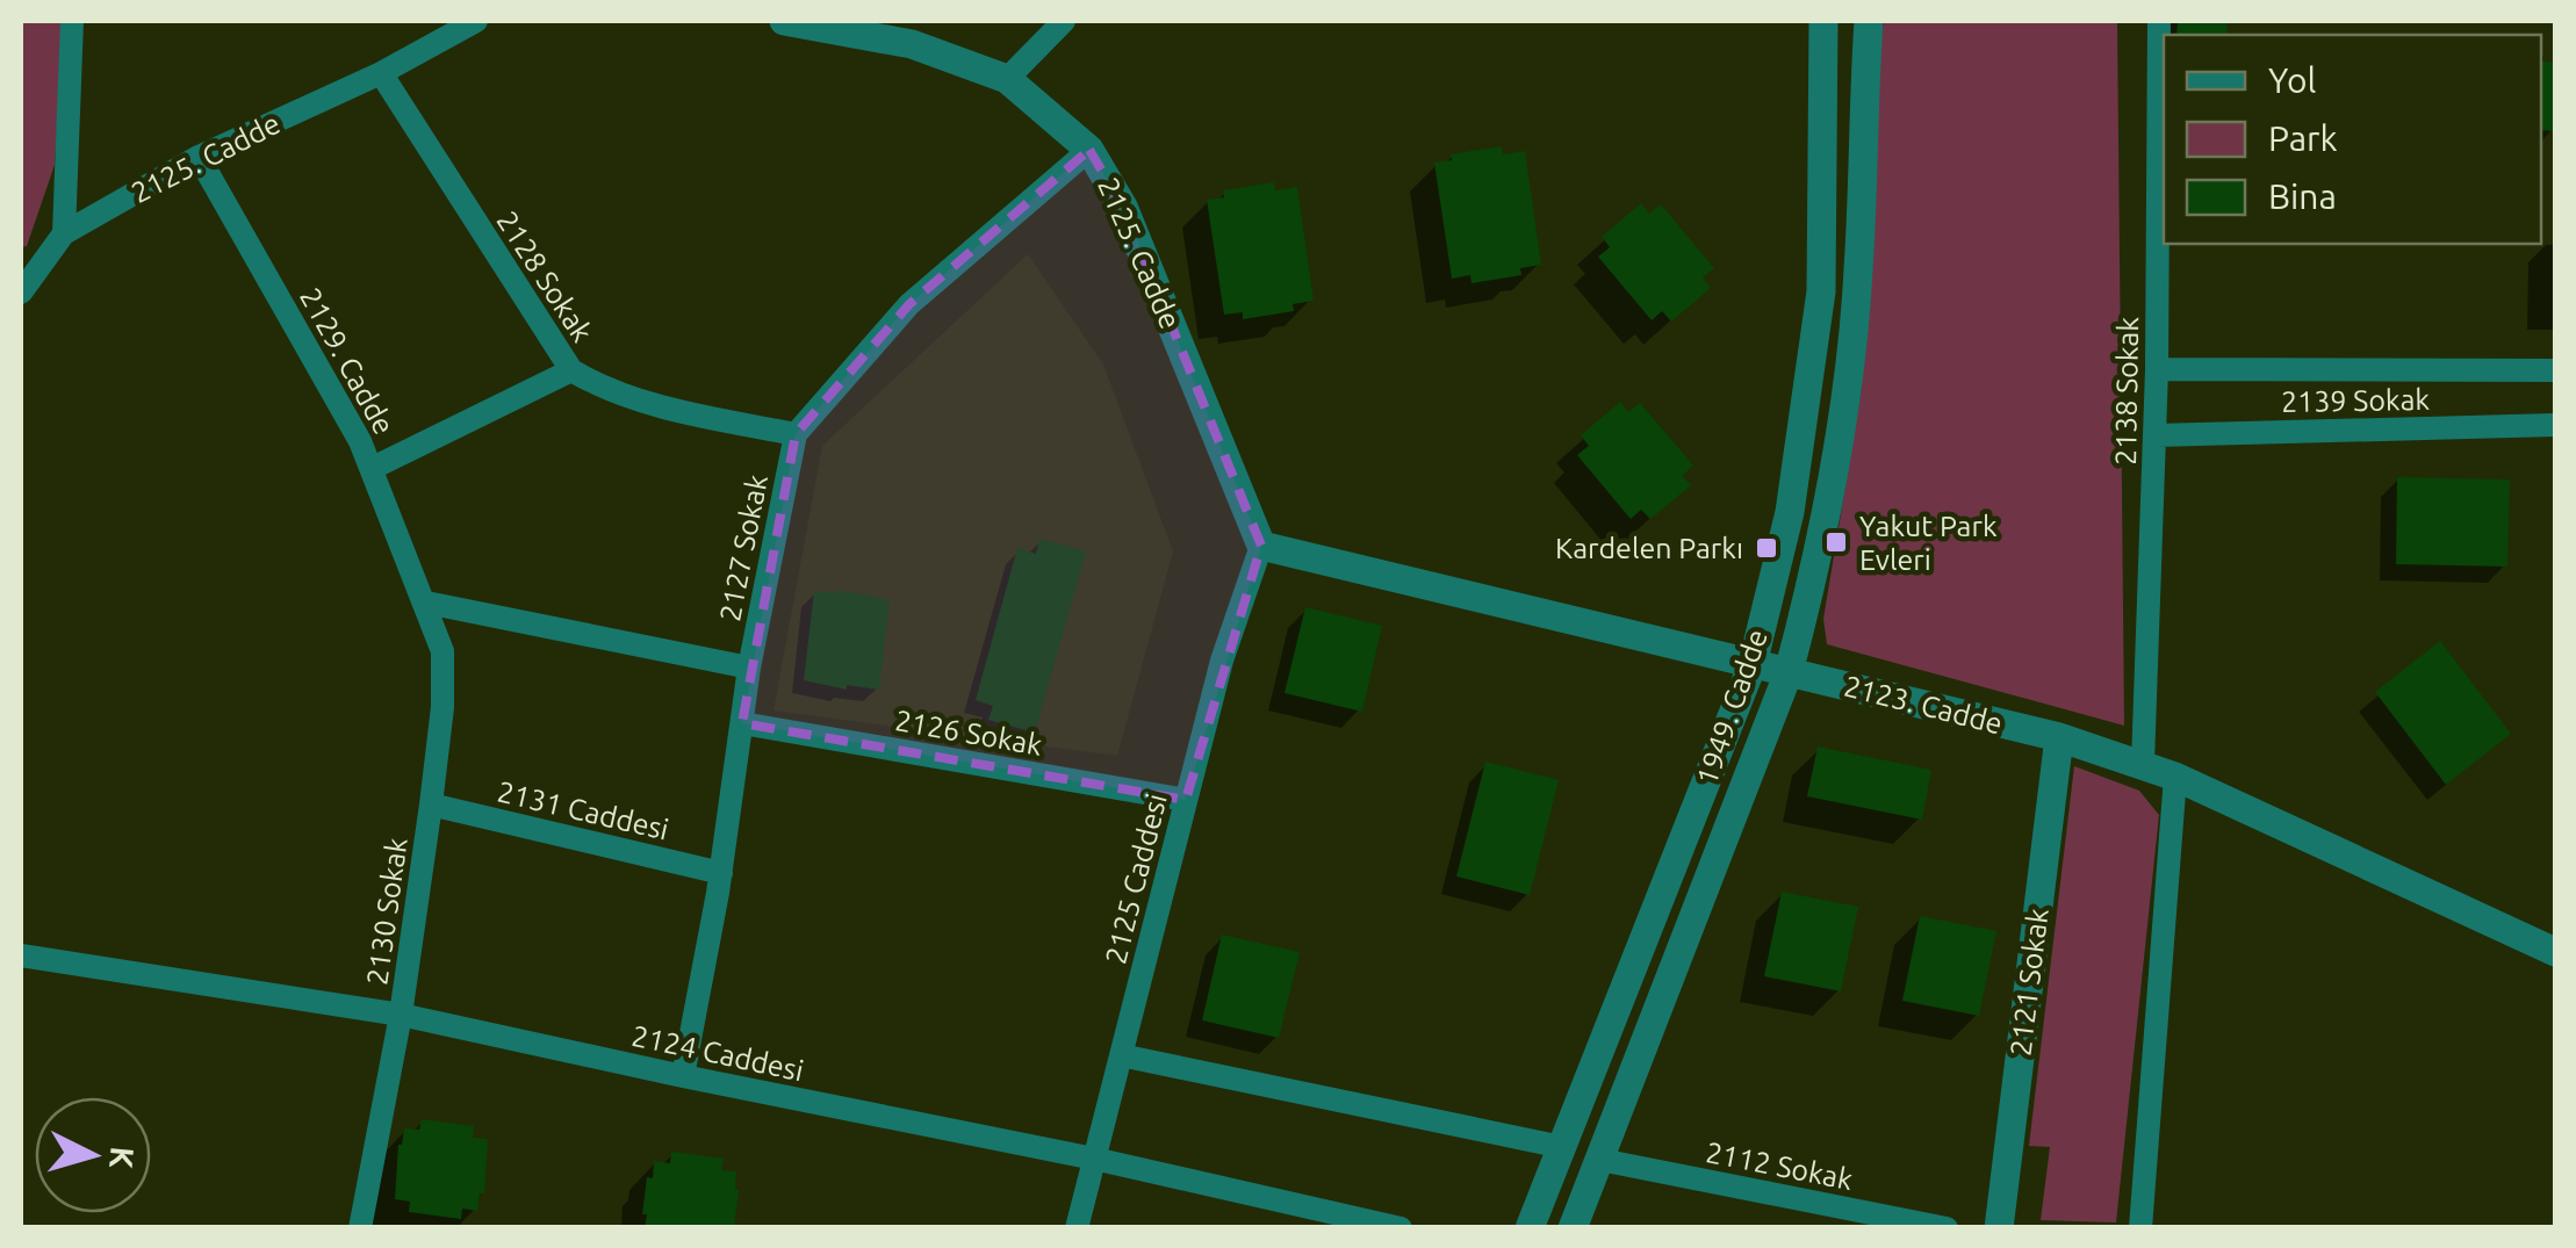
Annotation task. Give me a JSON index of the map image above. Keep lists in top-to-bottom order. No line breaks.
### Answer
{"streets":{"street":["2125. Cadde","2128 Sokak","2129. Cadde","2138 Sokak","2139 Sokak","2127 Sokak","2123. Cadde","1949. Cadde","2126 Sokak","2131 Caddesi","2125 Caddesi","2130 Sokak","2121 Sokak","2124 Caddesi","2112 Sokak"]},"crossings":[["2125. Cadde","2128 Sokak"],["2125. Cadde","2129. Cadde"],["2125. Cadde","2127 Sokak"],["2125. Cadde","2123. Cadde"],["2125. Cadde","2125 Caddesi"],["2128 Sokak","2127 Sokak"],["2129. Cadde","2130 Sokak"],["2138 Sokak","2139 Sokak"],["2138 Sokak","2123. Cadde"],["2127 Sokak","2126 Sokak"],["2127 Sokak","2131 Caddesi"],["2127 Sokak","2124 Caddesi"],["2123. Cadde","1949. Cadde"],["2123. Cadde","2125 Caddesi"],["2123. Cadde","2121 Sokak"],["1949. Cadde","2112 Sokak"],["2126 Sokak","2125 Caddesi"],["2131 Caddesi","2130 Sokak"],["2125 Caddesi","2124 Caddesi"],["2130 Sokak","2124 Caddesi"]],"places":{"transit":["Yakut Park Evleri","Kardelen Parkı"]},"legend":["Yol","Park","Bina"],"north":"right"}
